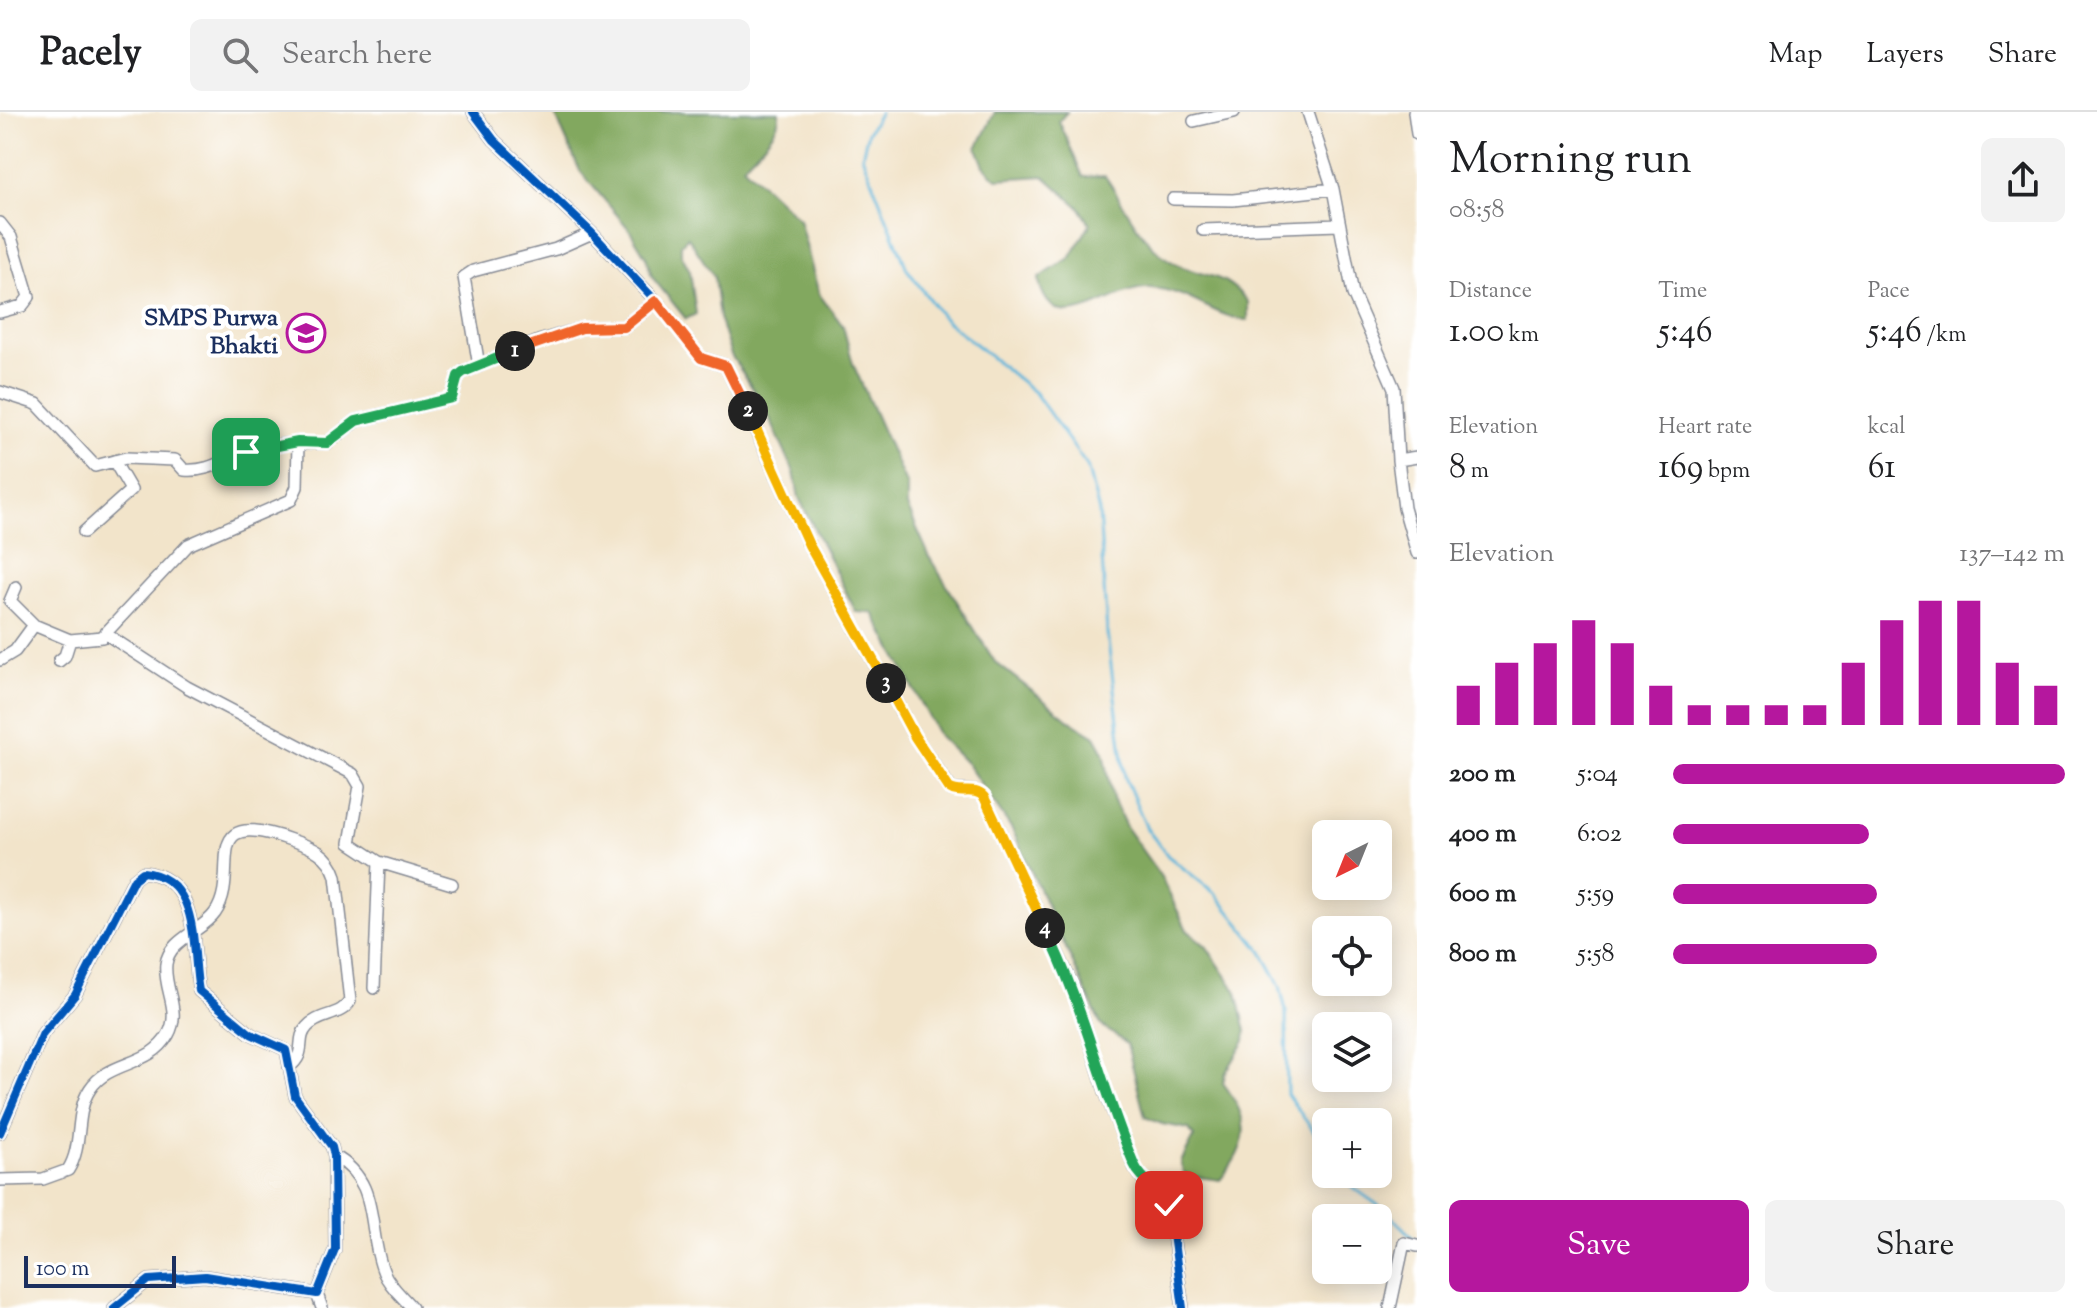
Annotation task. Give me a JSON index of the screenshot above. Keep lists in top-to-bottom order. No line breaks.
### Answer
{"places":{"school or university":["SMPS Purwa Bhakti"]},"scale_bar":"100 m","north":"bottom left","page":{"header":"Pacely","search":"Search here","nav":["Map","Layers","Share"],"heading":["Morning run","08:58"],"stats":[["Distance","1.00 km"],["Time","5:46"],["Pace","5:46 /km"],["Elevation","8 m"],["Heart rate","169 bpm"],["kcal","61"]],"pins":["1","2","3","4"],"chart":["Elevation","137–142 m"],"list":[{"name":"200 m","note":"5:04"},{"name":"400 m","note":"6:02"},{"name":"600 m","note":"5:59"},{"name":"800 m","note":"5:58"}],"map_buttons":["+","−"],"buttons":["Save","Share"],"scale":"100 m"}}
